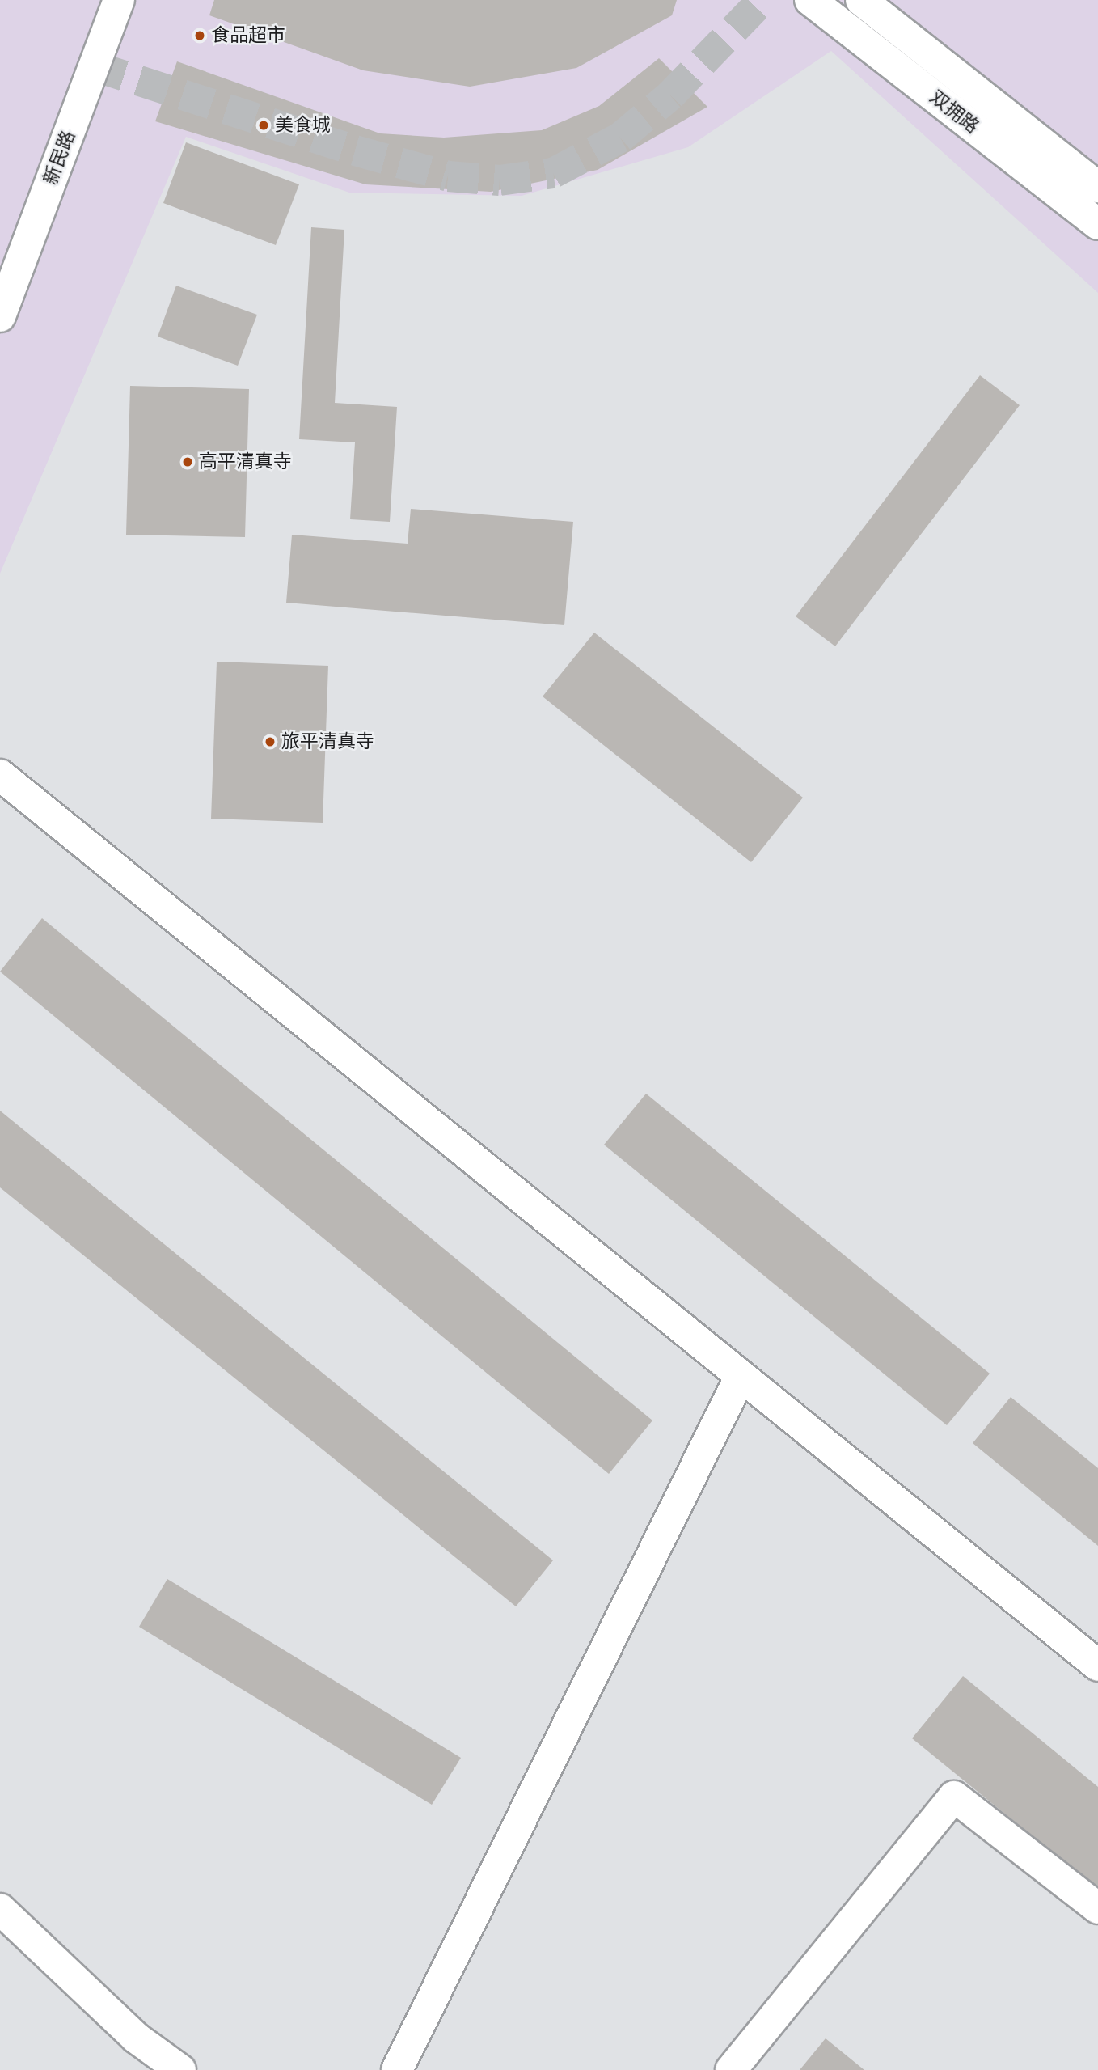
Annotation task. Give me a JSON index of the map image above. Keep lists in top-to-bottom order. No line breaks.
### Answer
{"streets":{"street":["双拥路","新民路"]},"places":["食品超市","美食城","高平清真寺","旅平清真寺"]}
